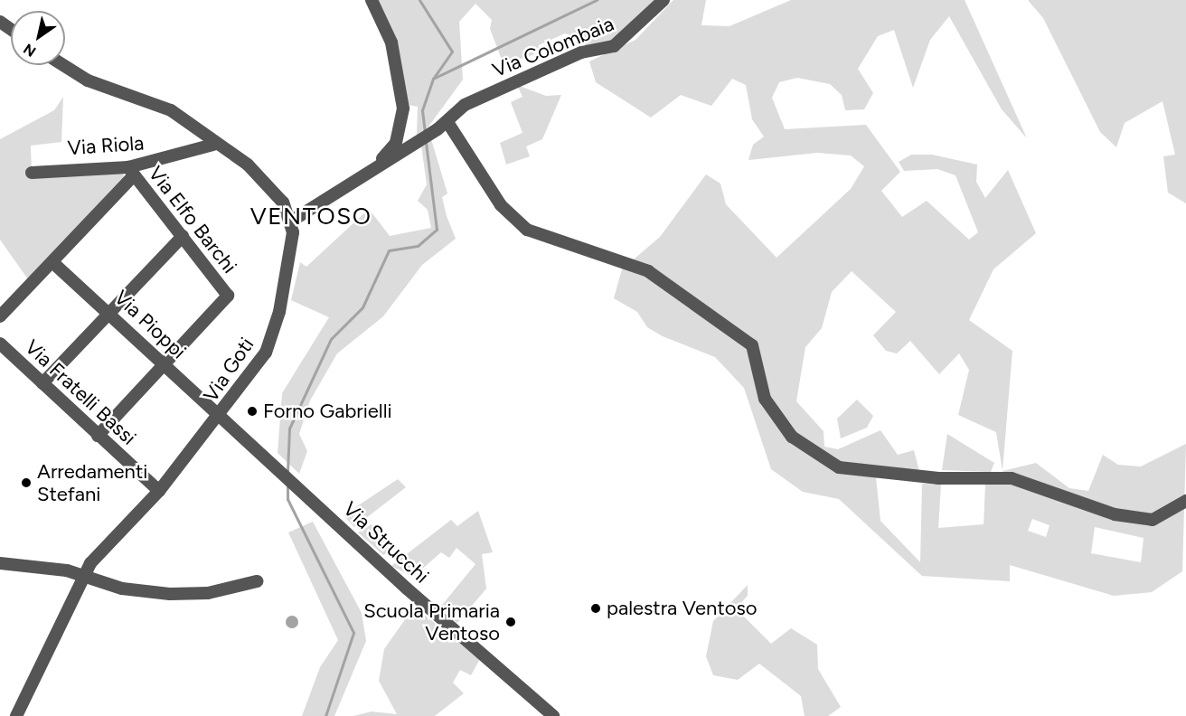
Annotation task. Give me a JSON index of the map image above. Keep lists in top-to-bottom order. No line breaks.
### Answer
{"streets":{"street":["Via Colombaia","Via Riola","Via Elfo Barchi","Via Pioppi","Via Goti","Via Fratelli Bassi","Via Strucchi"]},"crossings":[["Via Colombaia","Via Goti"],["Via Riola","Via Elfo Barchi"],["Via Elfo Barchi","Via Pioppi"],["Via Pioppi","Via Goti"],["Via Pioppi","Via Strucchi"],["Via Goti","Via Fratelli Bassi"],["Via Goti","Via Strucchi"]],"districts":["VENTOSO"],"places":["Forno Gabrielli","Arredamenti Stefani","palestra Ventoso","Scuola Primaria Ventoso"],"north":"bottom left"}
